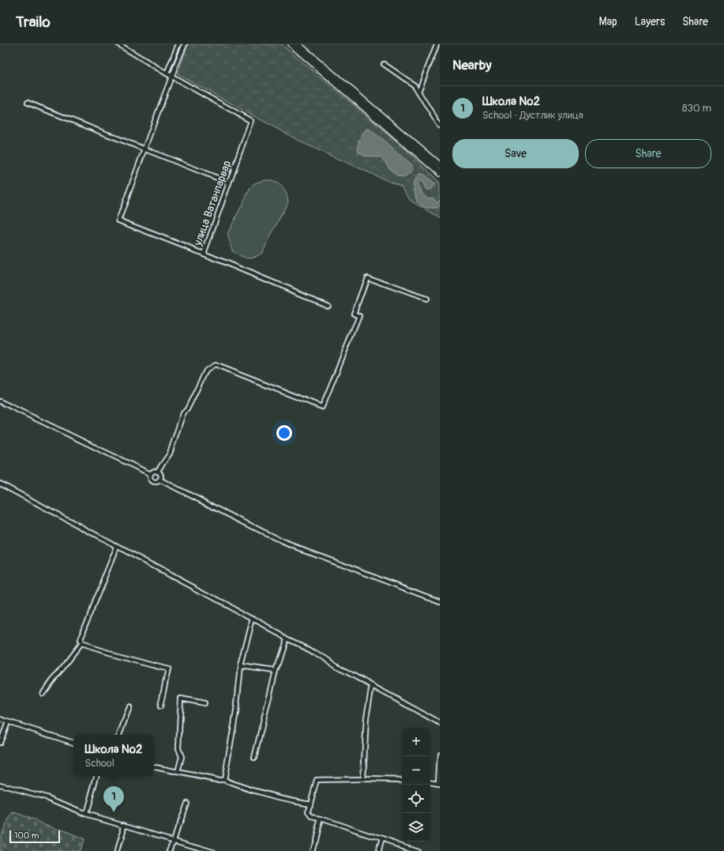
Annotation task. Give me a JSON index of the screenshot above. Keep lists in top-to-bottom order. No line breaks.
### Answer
{"streets":{"street":["улица Ватанпарвар"]},"scale_bar":"100 m","page":{"header":"Trailo","nav":["Map","Layers","Share"],"heading":"Nearby","list":[{"mark":"1","name":"Школа №2","note":"School · Дустлик улица","value":"830 m"}],"buttons":["Save","Share"],"map_buttons":["+","−"],"popup":["Школа №2","School"],"pins":"1","scale":"100 m"}}
